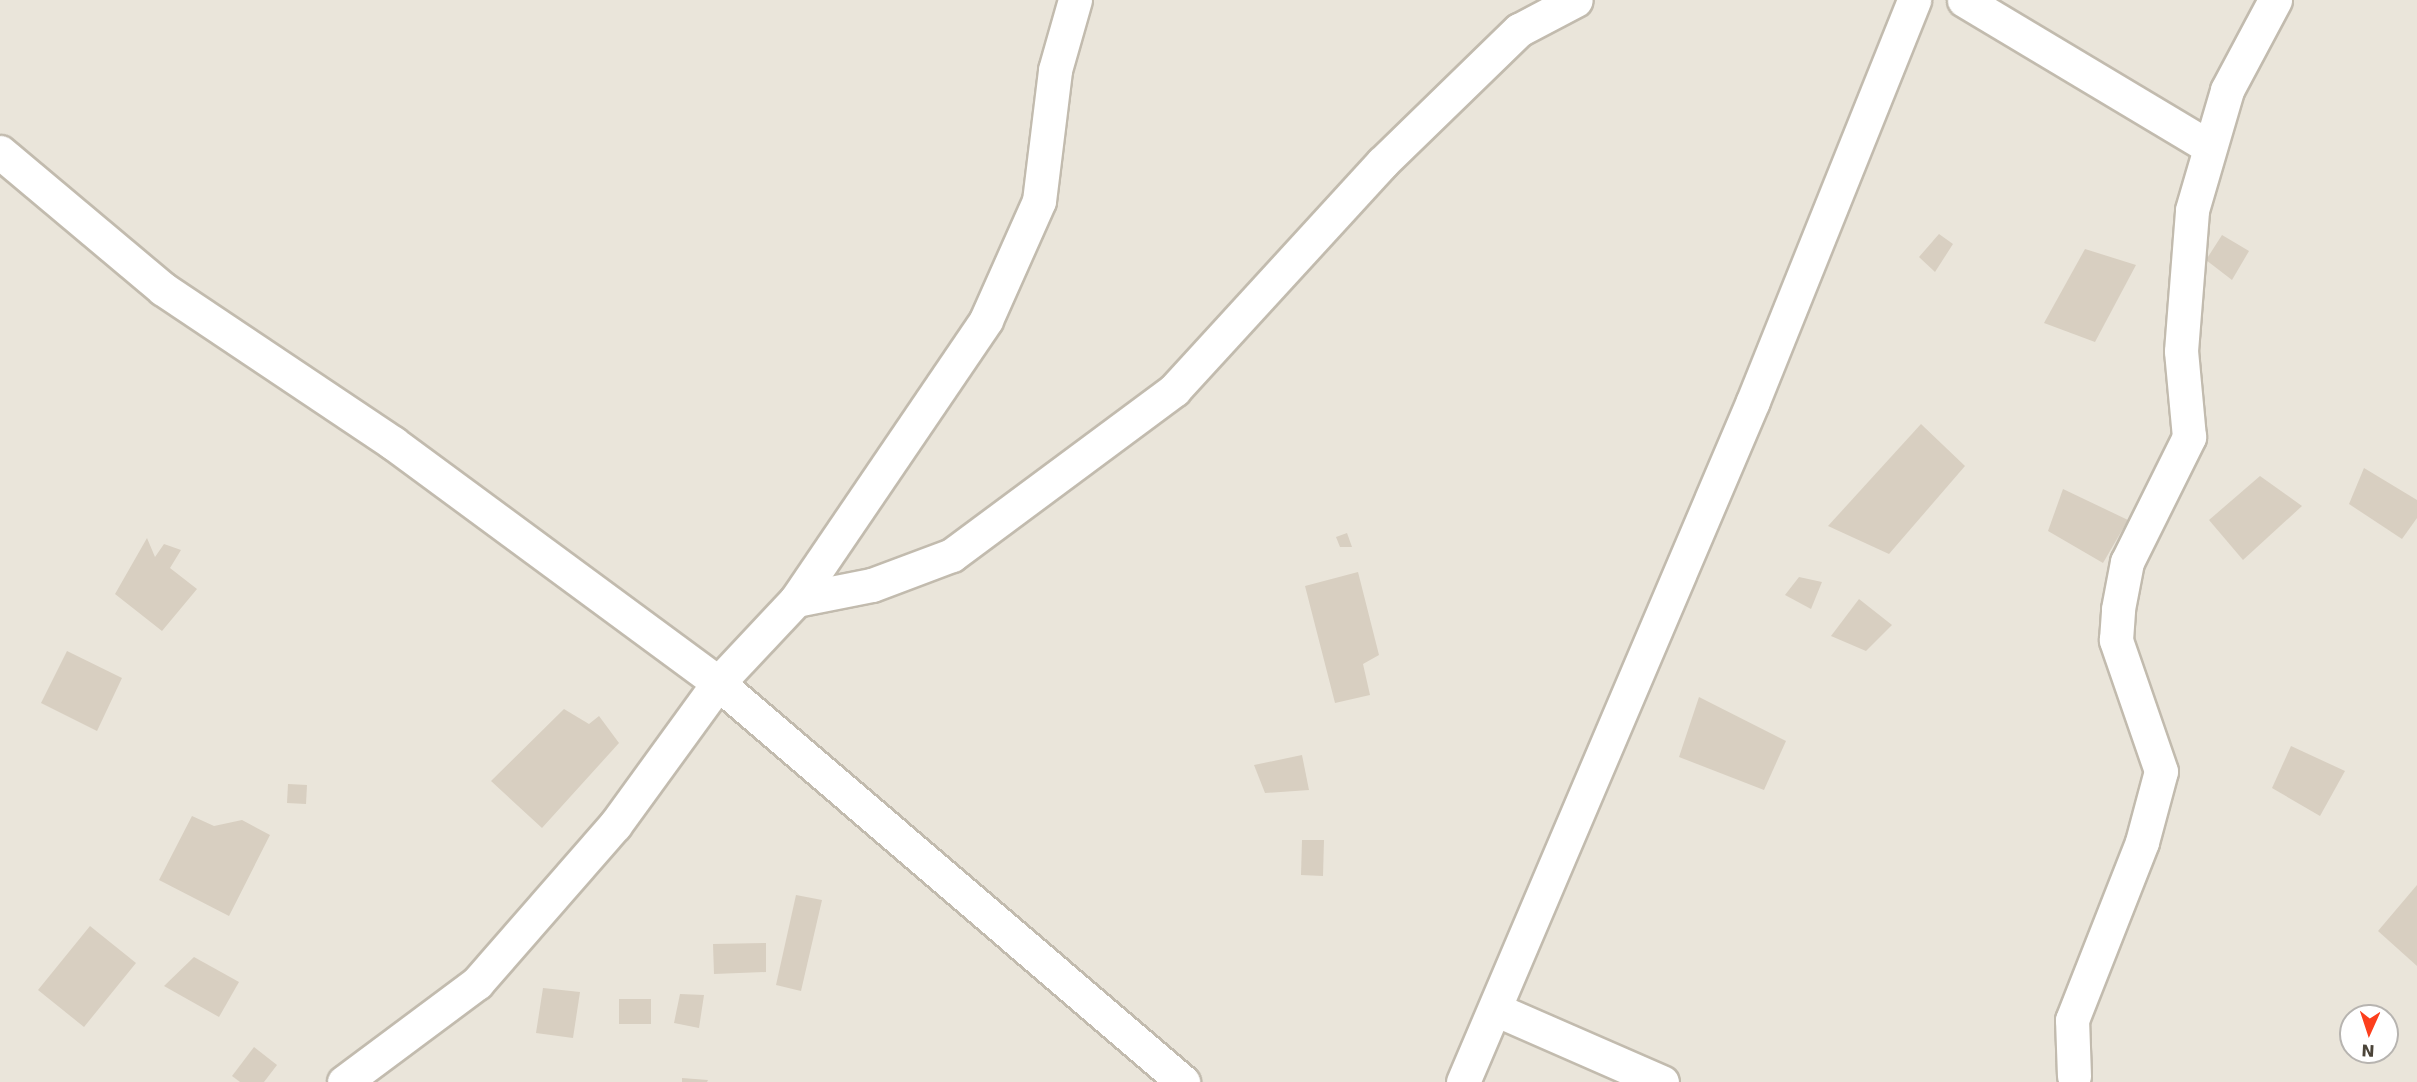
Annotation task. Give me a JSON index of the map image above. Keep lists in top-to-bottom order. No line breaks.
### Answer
{"north":"bottom"}
